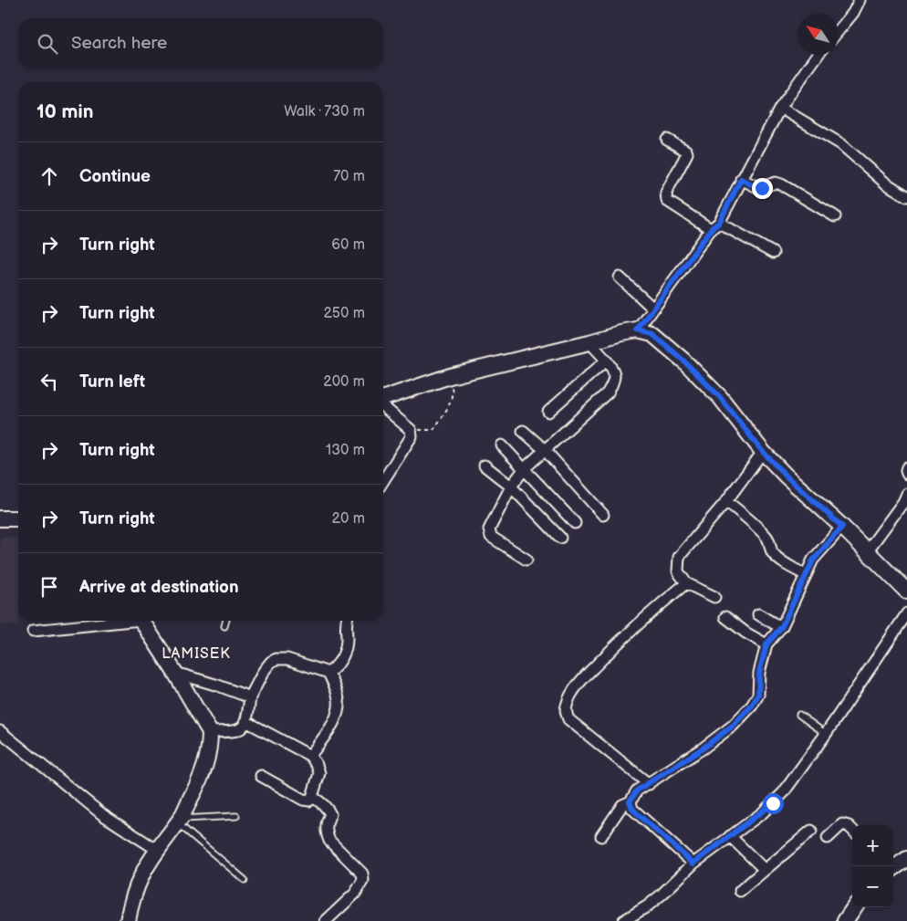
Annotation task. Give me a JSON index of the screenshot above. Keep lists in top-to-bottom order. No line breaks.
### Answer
{"districts":["LAMISEK"],"north":"top left","page":{"search":"Search here","heading":["10 min","Walk · 730 m"],"list":[["Continue","70 m"],["Turn right","60 m"],["Turn right","250 m"],["Turn left","200 m"],["Turn right","130 m"],["Turn right","20 m"],"Arrive at destination"],"map_buttons":["+","−"]}}
